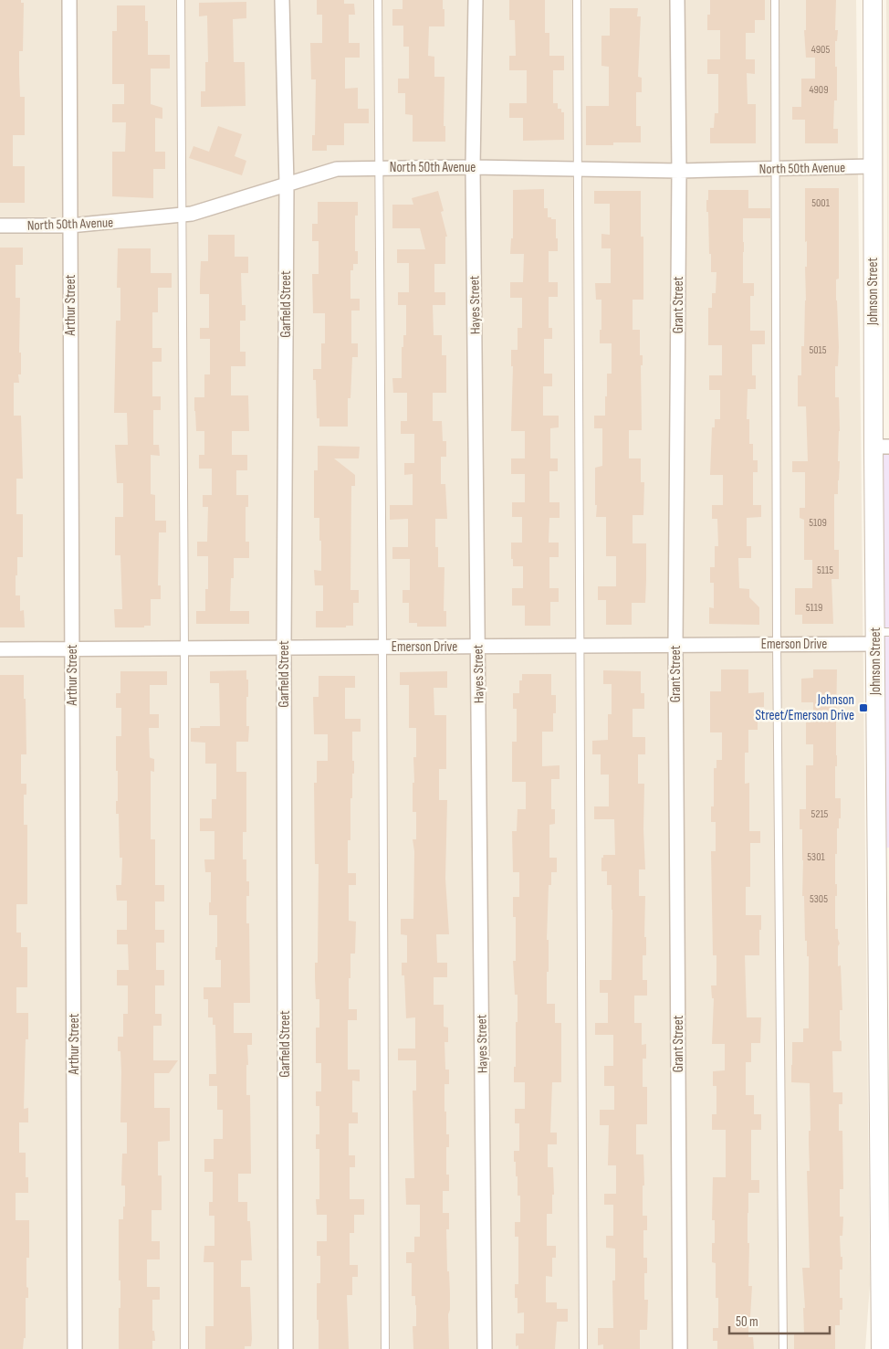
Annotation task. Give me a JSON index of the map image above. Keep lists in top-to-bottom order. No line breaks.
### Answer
{"streets":{"street":["North 50th Avenue","Johnson Street","Garfield Street","Arthur Street","Hayes Street","Grant Street","Emerson Drive"]},"crossings":[["North 50th Avenue","Johnson Street"],["North 50th Avenue","Garfield Street"],["North 50th Avenue","Arthur Street"],["North 50th Avenue","Hayes Street"],["North 50th Avenue","Grant Street"],["Johnson Street","Emerson Drive"],["Garfield Street","Emerson Drive"],["Arthur Street","Emerson Drive"],["Hayes Street","Emerson Drive"],["Grant Street","Emerson Drive"]],"places":{"transit":["Johnson Street/Emerson Drive"]},"house_numbers":["4905","4909","5001","5015","5109","5115","5119","5215","5301","5305"],"scale_bar":"50 m"}
